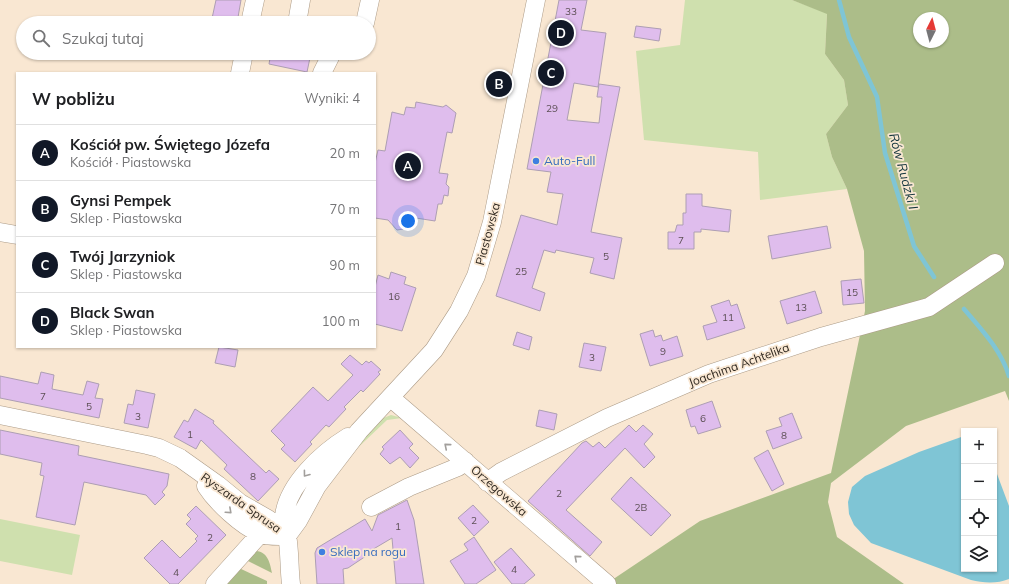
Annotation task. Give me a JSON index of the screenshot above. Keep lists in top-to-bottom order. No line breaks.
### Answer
{"streets":{"street":["Piastowska","Joachima Achtelika","Orzegowska","Ryszarda Sprusa"]},"crossings":[["Piastowska","Orzegowska"],["Piastowska","Ryszarda Sprusa"],["Joachima Achtelika","Orzegowska"]],"one_way":["Orzegowska"],"water":["Rów Rudzki I"],"places":["Auto-Full","Sklep na rogu"],"house_numbers":["33","29","7","5","25","15","16","13","11","9","3","7","5","3","6","1","8","8","2","2B","2","1","2","4","4"],"north":"top","page":{"search":"Szukaj tutaj","pins":["D","C","B","A"],"heading":["W pobliżu","Wyniki: 4"],"list":[{"mark":"A","name":"Kościół pw. Świętego Józefa","note":"Kościół · Piastowska","value":"20 m"},{"mark":"B","name":"Gynsi Pempek","note":"Sklep · Piastowska","value":"70 m"},{"mark":"C","name":"Twój Jarzyniok","note":"Sklep · Piastowska","value":"90 m"},{"mark":"D","name":"Black Swan","note":"Sklep · Piastowska","value":"100 m"}],"map_buttons":["+","−"]}}
